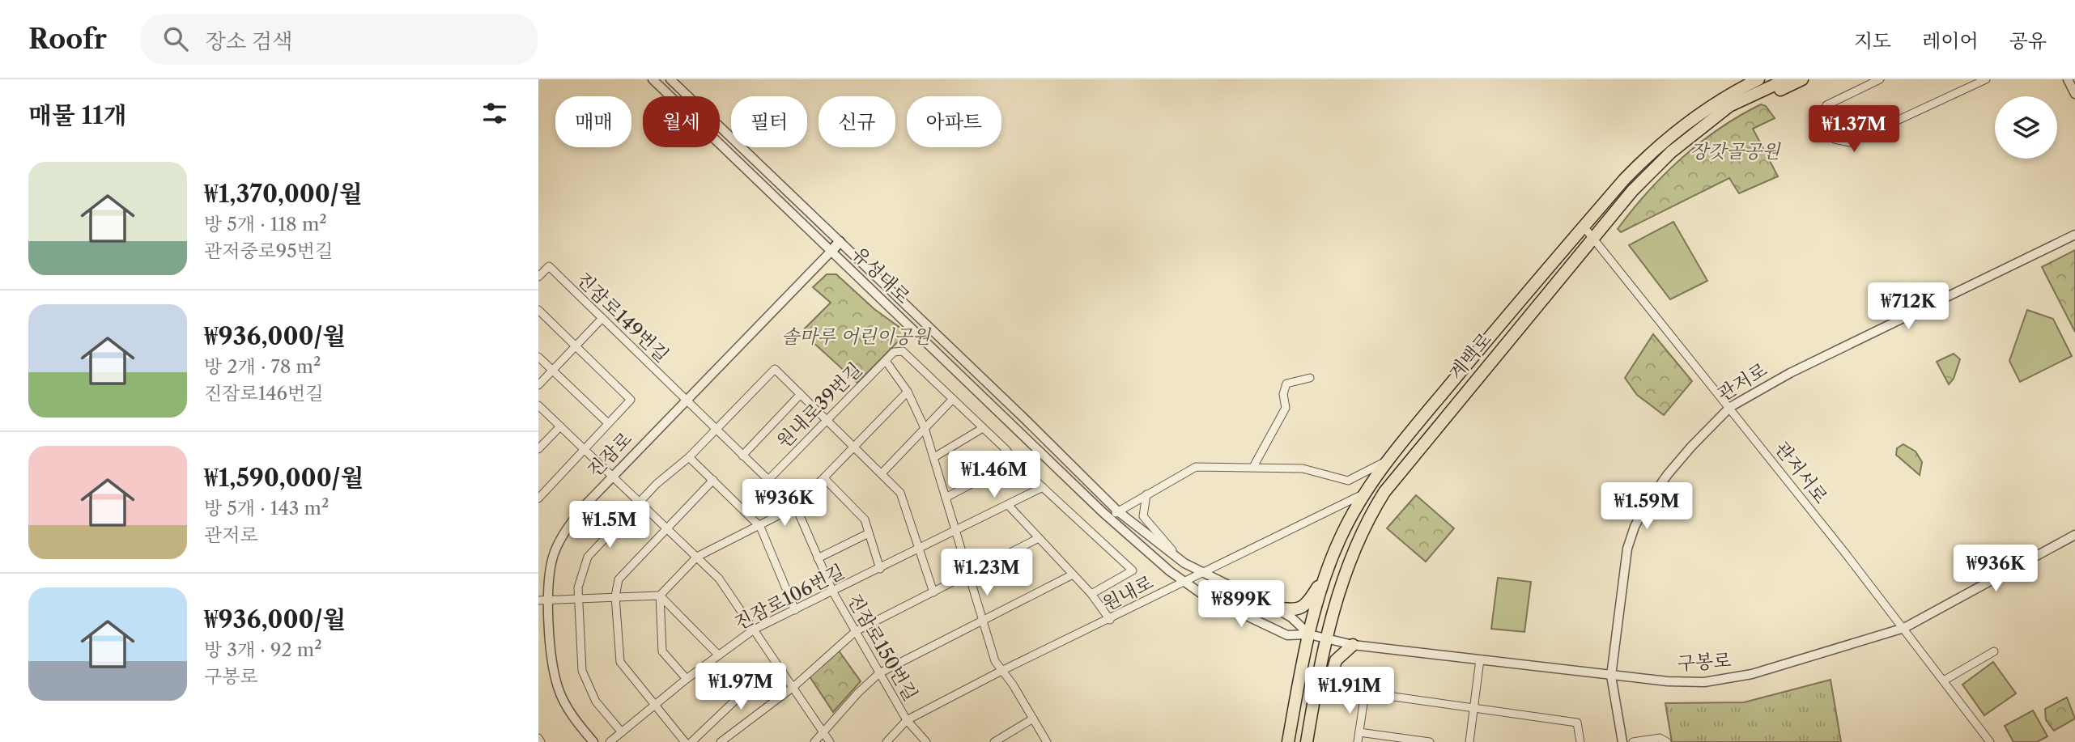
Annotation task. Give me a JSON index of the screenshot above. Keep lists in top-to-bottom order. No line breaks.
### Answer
{"streets":{"main road":["계백로","진잠로"],"street":["유성대로","진잠로149번길","관저로","원내로39번길","관저서로","원내로","진잠로106번길","진잠로150번길","구봉로"]},"crossings":[["유성대로","계백로"],["유성대로","진잠로"],["유성대로","원내로"],["유성대로","구봉로"],["진잠로149번길","진잠로"],["진잠로149번길","진잠로150번길"],["계백로","관저서로"],["계백로","원내로"],["계백로","구봉로"],["관저로","관저서로"],["관저로","구봉로"],["원내로39번길","원내로"],["원내로39번길","진잠로106번길"],["원내로39번길","진잠로150번길"],["진잠로","진잠로150번길"],["관저서로","구봉로"],["원내로","진잠로150번길"],["진잠로106번길","진잠로150번길"]],"parks":["장갓골공원","솔마루 어린이공원"],"page":{"header":"Roofr","search":"장소 검색","nav":["지도","레이어","공유"],"heading":"매물 11개","chip":["매매","월세","필터","신규","아파트"],"price":["₩1.37M","₩712K","₩1.46M","₩936K","₩1.59M","₩1.5M","₩936K","₩1.23M","₩899K","₩1.97M","₩1.91M"],"list":[{"name":"₩1,370,000/월","note":"방 5개 · 118 m² · 관저중로95번길"},{"name":"₩936,000/월","note":"방 2개 · 78 m² · 진잠로146번길"},{"name":"₩1,590,000/월","note":"방 5개 · 143 m² · 관저로"},{"name":"₩936,000/월","note":"방 3개 · 92 m² · 구봉로"}]}}
